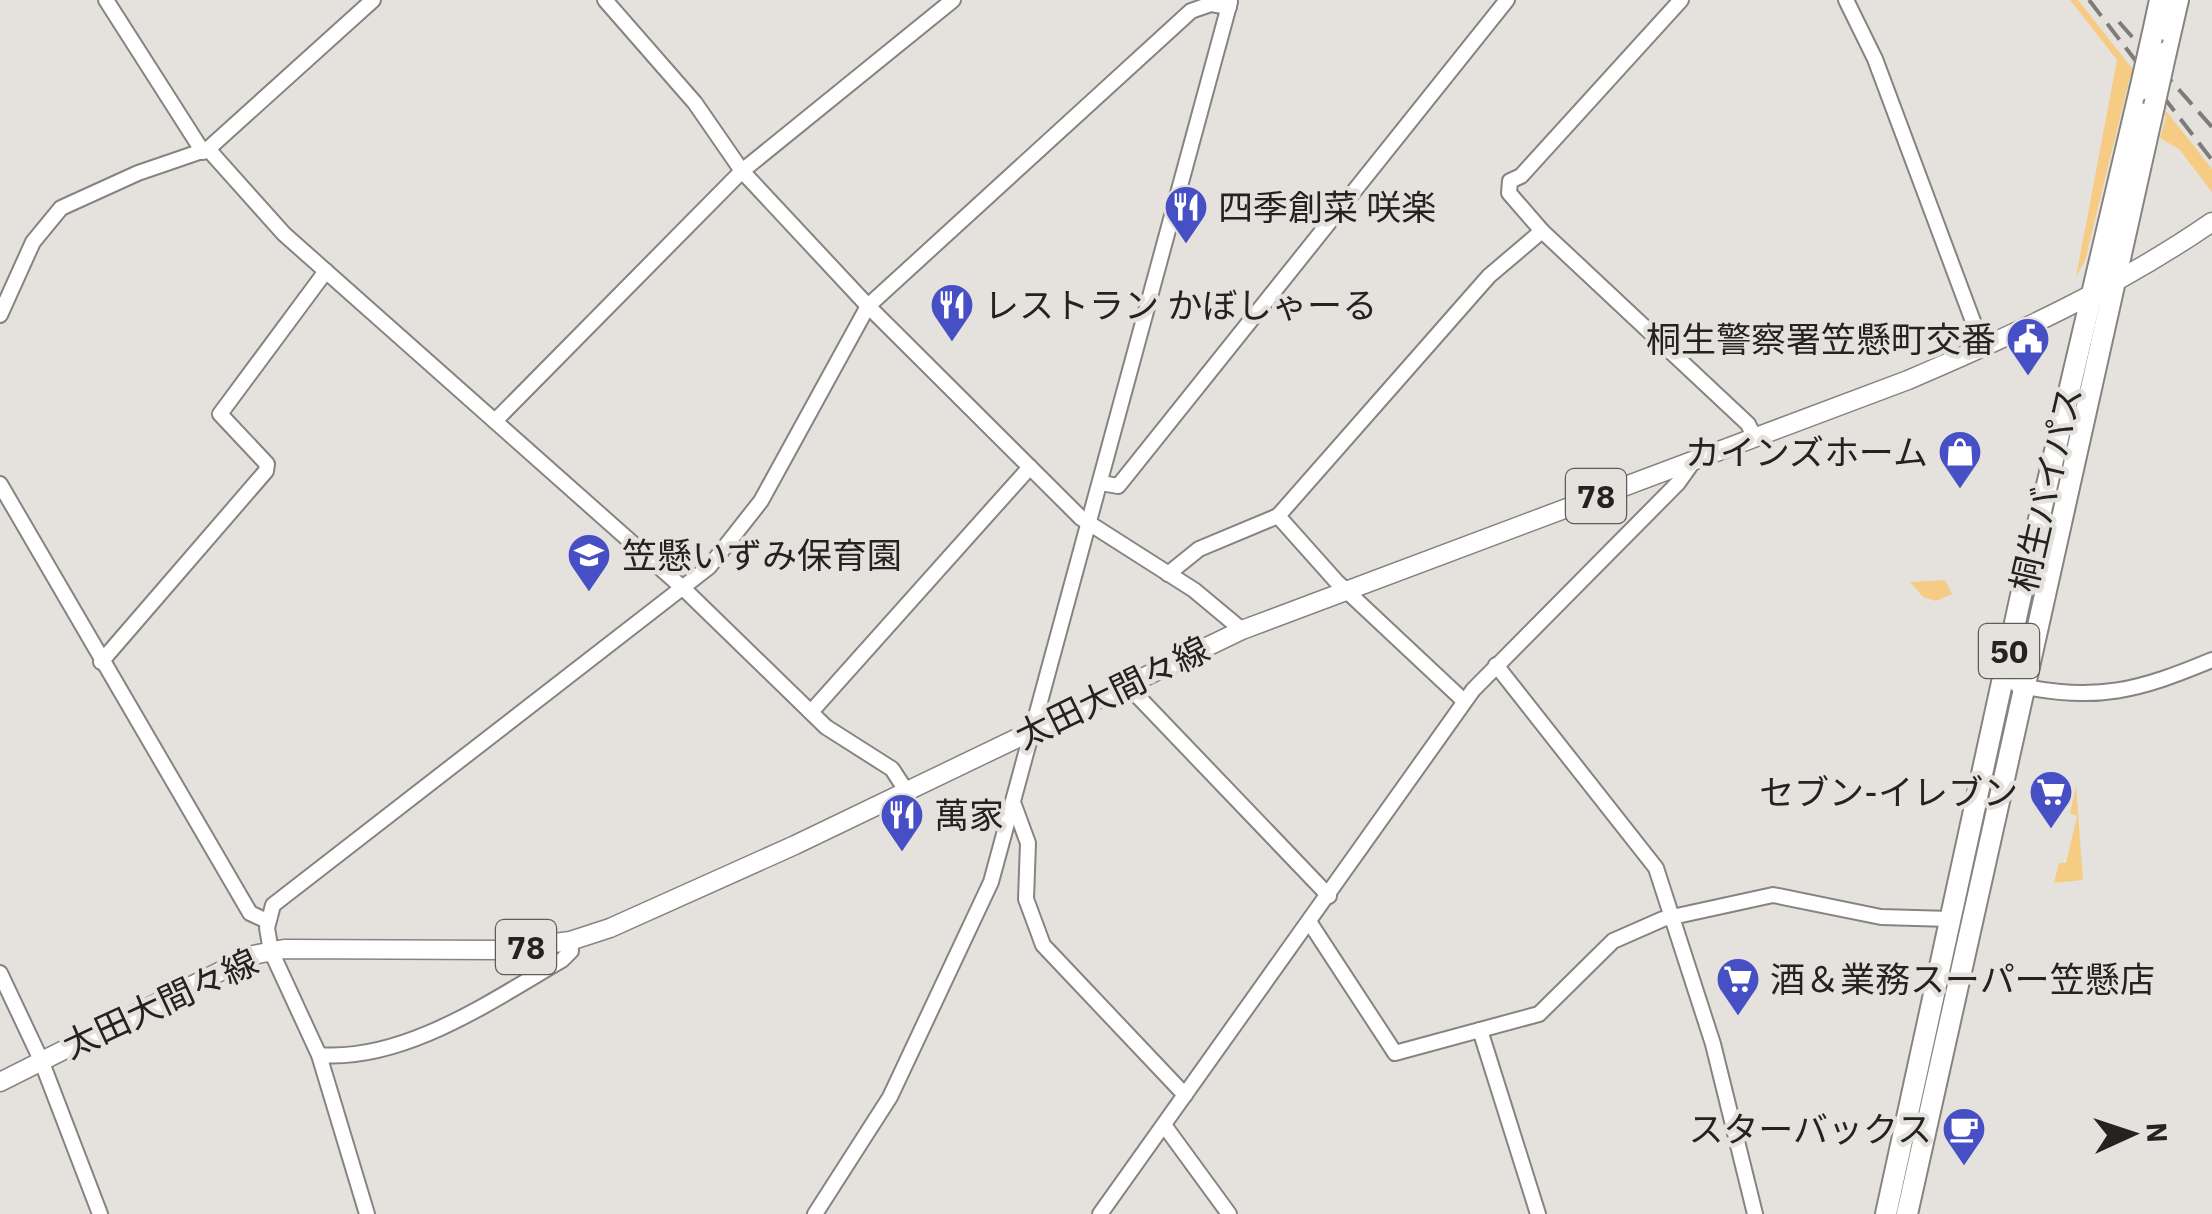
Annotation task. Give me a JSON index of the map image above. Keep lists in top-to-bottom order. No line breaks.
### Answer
{"streets":{"highway":["桐生バイパス","50"],"main road":["78","太田大間々線"]},"crossings":[["桐生バイパス","太田大間々線"]],"places":{"restaurant":["四季創菜 咲楽","レストラン かぼしゃーる","萬家"],"public building":["桐生警察署笠懸町交番"],"shop":["カインズホーム"],"school or university":["笠懸いずみ保育園"],"supermarket":["セブン-イレブン","酒＆業務スーパー笠懸店"],"cafe":["スターバックス"]},"north":"right"}
